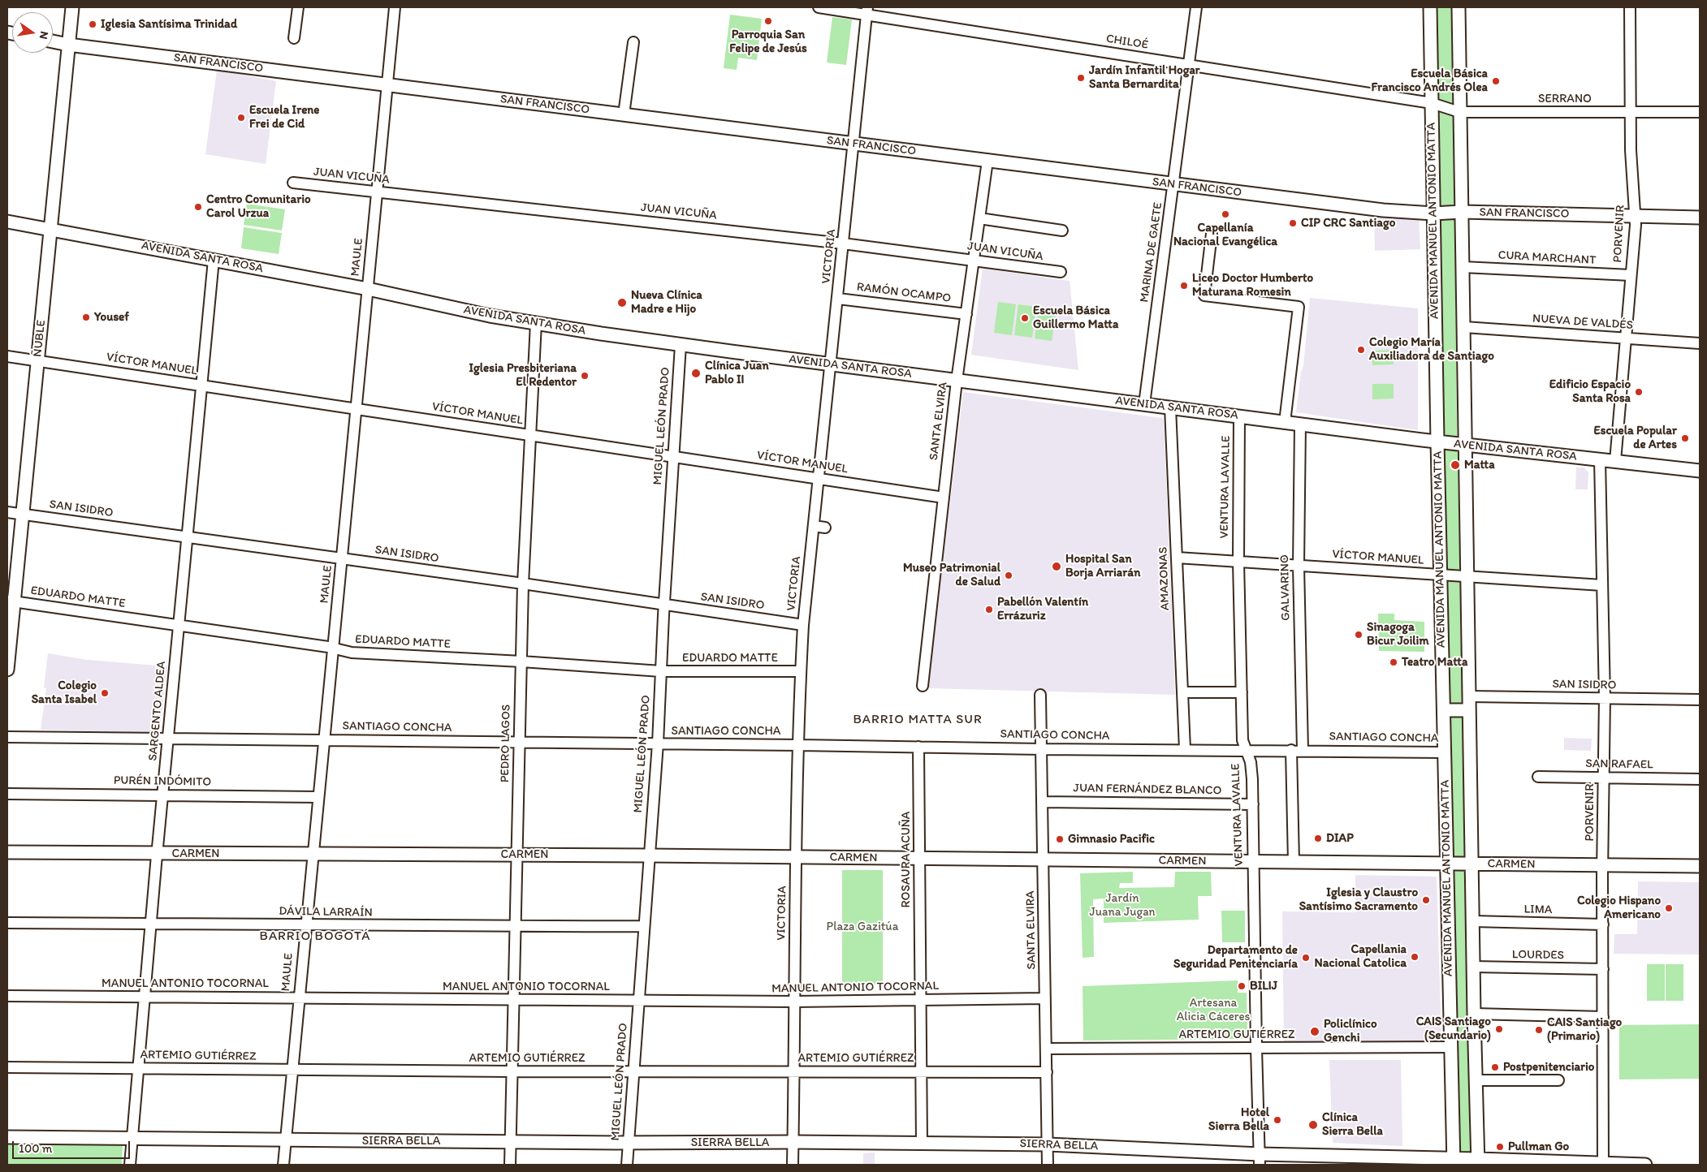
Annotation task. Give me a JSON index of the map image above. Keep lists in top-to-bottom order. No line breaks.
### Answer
{"streets":{"main road":["SAN FRANCISCO","AVENIDA MANUEL ANTONIO MATTA","AVENIDA SANTA ROSA","ÑUBLE","CARMEN","SIERRA BELLA"],"street":["CHILOÉ","SERRANO","JUAN VICUÑA","PORVENIR","MARINA DE GAETE","VICTORIA","MAULE","CURA MARCHANT","RAMÓN OCAMPO","NUEVA DE VALDÉS","VÍCTOR MANUEL","SANTA ELVIRA","MIGUEL LEÓN PRADO","VENTURA LAVALLE","SAN ISIDRO","AMAZONAS","GALVARINO","EDUARDO MATTE","SARGENTO ALDEA","SANTIAGO CONCHA","PEDRO LAGOS","SAN RAFAEL","PURÉN INDÓMITO","JUAN FERNÁNDEZ BLANCO","ROSAURA ACUÑA","LIMA","DÁVILA LARRAÍN","LOURDES","MANUEL ANTONIO TOCORNAL","ARTEMIO GUTIÉRREZ"]},"crossings":[["CHILOÉ","SERRANO"],["CHILOÉ","AVENIDA MANUEL ANTONIO MATTA"],["CHILOÉ","MARINA DE GAETE"],["CHILOÉ","VICTORIA"],["SAN FRANCISCO","AVENIDA MANUEL ANTONIO MATTA"],["SAN FRANCISCO","PORVENIR"],["SAN FRANCISCO","MARINA DE GAETE"],["SAN FRANCISCO","VICTORIA"],["SAN FRANCISCO","MAULE"],["SAN FRANCISCO","ÑUBLE"],["SAN FRANCISCO","SANTA ELVIRA"],["SERRANO","AVENIDA MANUEL ANTONIO MATTA"],["SERRANO","PORVENIR"],["JUAN VICUÑA","VICTORIA"],["JUAN VICUÑA","MAULE"],["JUAN VICUÑA","SANTA ELVIRA"],["AVENIDA MANUEL ANTONIO MATTA","AVENIDA SANTA ROSA"],["AVENIDA MANUEL ANTONIO MATTA","CURA MARCHANT"],["AVENIDA MANUEL ANTONIO MATTA","NUEVA DE VALDÉS"],["AVENIDA MANUEL ANTONIO MATTA","VÍCTOR MANUEL"],["AVENIDA MANUEL ANTONIO MATTA","SAN ISIDRO"],["AVENIDA MANUEL ANTONIO MATTA","SANTIAGO CONCHA"],["AVENIDA MANUEL ANTONIO MATTA","CARMEN"],["AVENIDA MANUEL ANTONIO MATTA","LIMA"],["AVENIDA MANUEL ANTONIO MATTA","LOURDES"],["AVENIDA MANUEL ANTONIO MATTA","ARTEMIO GUTIÉRREZ"],["AVENIDA MANUEL ANTONIO MATTA","SIERRA BELLA"],["PORVENIR","AVENIDA SANTA ROSA"],["PORVENIR","CURA MARCHANT"],["PORVENIR","NUEVA DE VALDÉS"],["PORVENIR","VÍCTOR MANUEL"],["PORVENIR","SAN ISIDRO"],["PORVENIR","SAN RAFAEL"],["PORVENIR","CARMEN"],["PORVENIR","LIMA"],["PORVENIR","LOURDES"],["PORVENIR","SIERRA BELLA"],["MARINA DE GAETE","AVENIDA SANTA ROSA"],["VICTORIA","AVENIDA SANTA ROSA"],["VICTORIA","RAMÓN OCAMPO"],["VICTORIA","VÍCTOR MANUEL"],["VICTORIA","SAN ISIDRO"],["VICTORIA","EDUARDO MATTE"],["VICTORIA","SANTIAGO CONCHA"],["VICTORIA","CARMEN"],["VICTORIA","MANUEL ANTONIO TOCORNAL"],["VICTORIA","ARTEMIO GUTIÉRREZ"],["VICTORIA","SIERRA BELLA"],["AVENIDA SANTA ROSA","MAULE"],["AVENIDA SANTA ROSA","ÑUBLE"],["AVENIDA SANTA ROSA","SANTA ELVIRA"],["AVENIDA SANTA ROSA","MIGUEL LEÓN PRADO"],["AVENIDA SANTA ROSA","VENTURA LAVALLE"],["AVENIDA SANTA ROSA","AMAZONAS"],["AVENIDA SANTA ROSA","GALVARINO"],["AVENIDA SANTA ROSA","SARGENTO ALDEA"],["AVENIDA SANTA ROSA","PEDRO LAGOS"],["MAULE","VÍCTOR MANUEL"],["MAULE","SAN ISIDRO"],["MAULE","EDUARDO MATTE"],["MAULE","SANTIAGO CONCHA"],["MAULE","PURÉN INDÓMITO"],["MAULE","CARMEN"],["MAULE","DÁVILA LARRAÍN"],["MAULE","MANUEL ANTONIO TOCORNAL"],["MAULE","ARTEMIO GUTIÉRREZ"],["MAULE","SIERRA BELLA"],["RAMÓN OCAMPO","SANTA ELVIRA"],["ÑUBLE","VÍCTOR MANUEL"],["ÑUBLE","SAN ISIDRO"],["ÑUBLE","EDUARDO MATTE"],["VÍCTOR MANUEL","SANTA ELVIRA"],["VÍCTOR MANUEL","MIGUEL LEÓN PRADO"],["VÍCTOR MANUEL","VENTURA LAVALLE"],["VÍCTOR MANUEL","AMAZONAS"],["VÍCTOR MANUEL","GALVARINO"],["VÍCTOR MANUEL","SARGENTO ALDEA"],["VÍCTOR MANUEL","PEDRO LAGOS"],["SANTA ELVIRA","SANTIAGO CONCHA"],["SANTA ELVIRA","JUAN FERNÁNDEZ BLANCO"],["SANTA ELVIRA","CARMEN"],["SANTA ELVIRA","MANUEL ANTONIO TOCORNAL"],["SANTA ELVIRA","ARTEMIO GUTIÉRREZ"],["SANTA ELVIRA","SIERRA BELLA"],["MIGUEL LEÓN PRADO","SAN ISIDRO"],["MIGUEL LEÓN PRADO","EDUARDO MATTE"],["MIGUEL LEÓN PRADO","SANTIAGO CONCHA"],["MIGUEL LEÓN PRADO","CARMEN"],["MIGUEL LEÓN PRADO","DÁVILA LARRAÍN"],["MIGUEL LEÓN PRADO","MANUEL ANTONIO TOCORNAL"],["MIGUEL LEÓN PRADO","ARTEMIO GUTIÉRREZ"],["MIGUEL LEÓN PRADO","SIERRA BELLA"],["VENTURA LAVALLE","SANTIAGO CONCHA"],["VENTURA LAVALLE","JUAN FERNÁNDEZ BLANCO"],["VENTURA LAVALLE","CARMEN"],["VENTURA LAVALLE","ARTEMIO GUTIÉRREZ"],["VENTURA LAVALLE","SIERRA BELLA"],["SAN ISIDRO","SARGENTO ALDEA"],["SAN ISIDRO","PEDRO LAGOS"],["AMAZONAS","SANTIAGO CONCHA"],["GALVARINO","SANTIAGO CONCHA"],["EDUARDO MATTE","SARGENTO ALDEA"],["EDUARDO MATTE","PEDRO LAGOS"],["SARGENTO ALDEA","SANTIAGO CONCHA"],["SARGENTO ALDEA","PURÉN INDÓMITO"],["SARGENTO ALDEA","CARMEN"],["SARGENTO ALDEA","DÁVILA LARRAÍN"],["SARGENTO ALDEA","MANUEL ANTONIO TOCORNAL"],["SARGENTO ALDEA","ARTEMIO GUTIÉRREZ"],["SARGENTO ALDEA","SIERRA BELLA"],["SANTIAGO CONCHA","PEDRO LAGOS"],["SANTIAGO CONCHA","ROSAURA ACUÑA"],["PEDRO LAGOS","CARMEN"],["PEDRO LAGOS","DÁVILA LARRAÍN"],["PEDRO LAGOS","MANUEL ANTONIO TOCORNAL"],["PEDRO LAGOS","ARTEMIO GUTIÉRREZ"],["PEDRO LAGOS","SIERRA BELLA"],["CARMEN","ROSAURA ACUÑA"],["ROSAURA ACUÑA","MANUEL ANTONIO TOCORNAL"],["ROSAURA ACUÑA","ARTEMIO GUTIÉRREZ"],["ROSAURA ACUÑA","SIERRA BELLA"]],"districts":["BARRIO MATTA SUR","BARRIO BOGOTÁ"],"parks":["Jardín Juana Jugan","Plaza Gazitúa","Artesana Alicia Cáceres"],"places":["Parroquia San Felipe de Jesús","Iglesia Santísima Trinidad","Jardín Infantil Hogar Santa Bernardita","Escuela Básica Francisco Andrés Olea","Escuela Irene Frei de Cid","Centro Comunitario Carol Urzua","Capellanía Nacional Evangélica","CIP CRC Santiago","Liceo Doctor Humberto Maturana Romesin","Nueva Clínica Madre e Hijo","Yousef","Escuela Básica Guillermo Matta","Colegio María Auxiliadora de Santiago","Clínica Juan Pablo II","Iglesia Presbiteriana El Redentor","Edificio Espacio Santa Rosa","Escuela Popular de Artes","Matta","Hospital San Borja Arriarán","Museo Patrimonial de Salud","Pabellón Valentín Errázuriz","Sinagoga Bicur Joilim","Teatro Matta","Colegio Santa Isabel","DIAP","Gimnasio Pacific","Iglesia y Claustro Santísimo Sacramento","Colegio Hispano Americano","Capellania Nacional Catolica","Departamento de Seguridad Penitenciaría","BILIJ","CAIS Santiago (Secundario)","CAIS Santiago (Primario)","Policlínico Genchi","Postpenitenciario","Hotel Sierra Bella","Clínica Sierra Bella","Pullman Go"],"scale_bar":"100 m","north":"right"}
